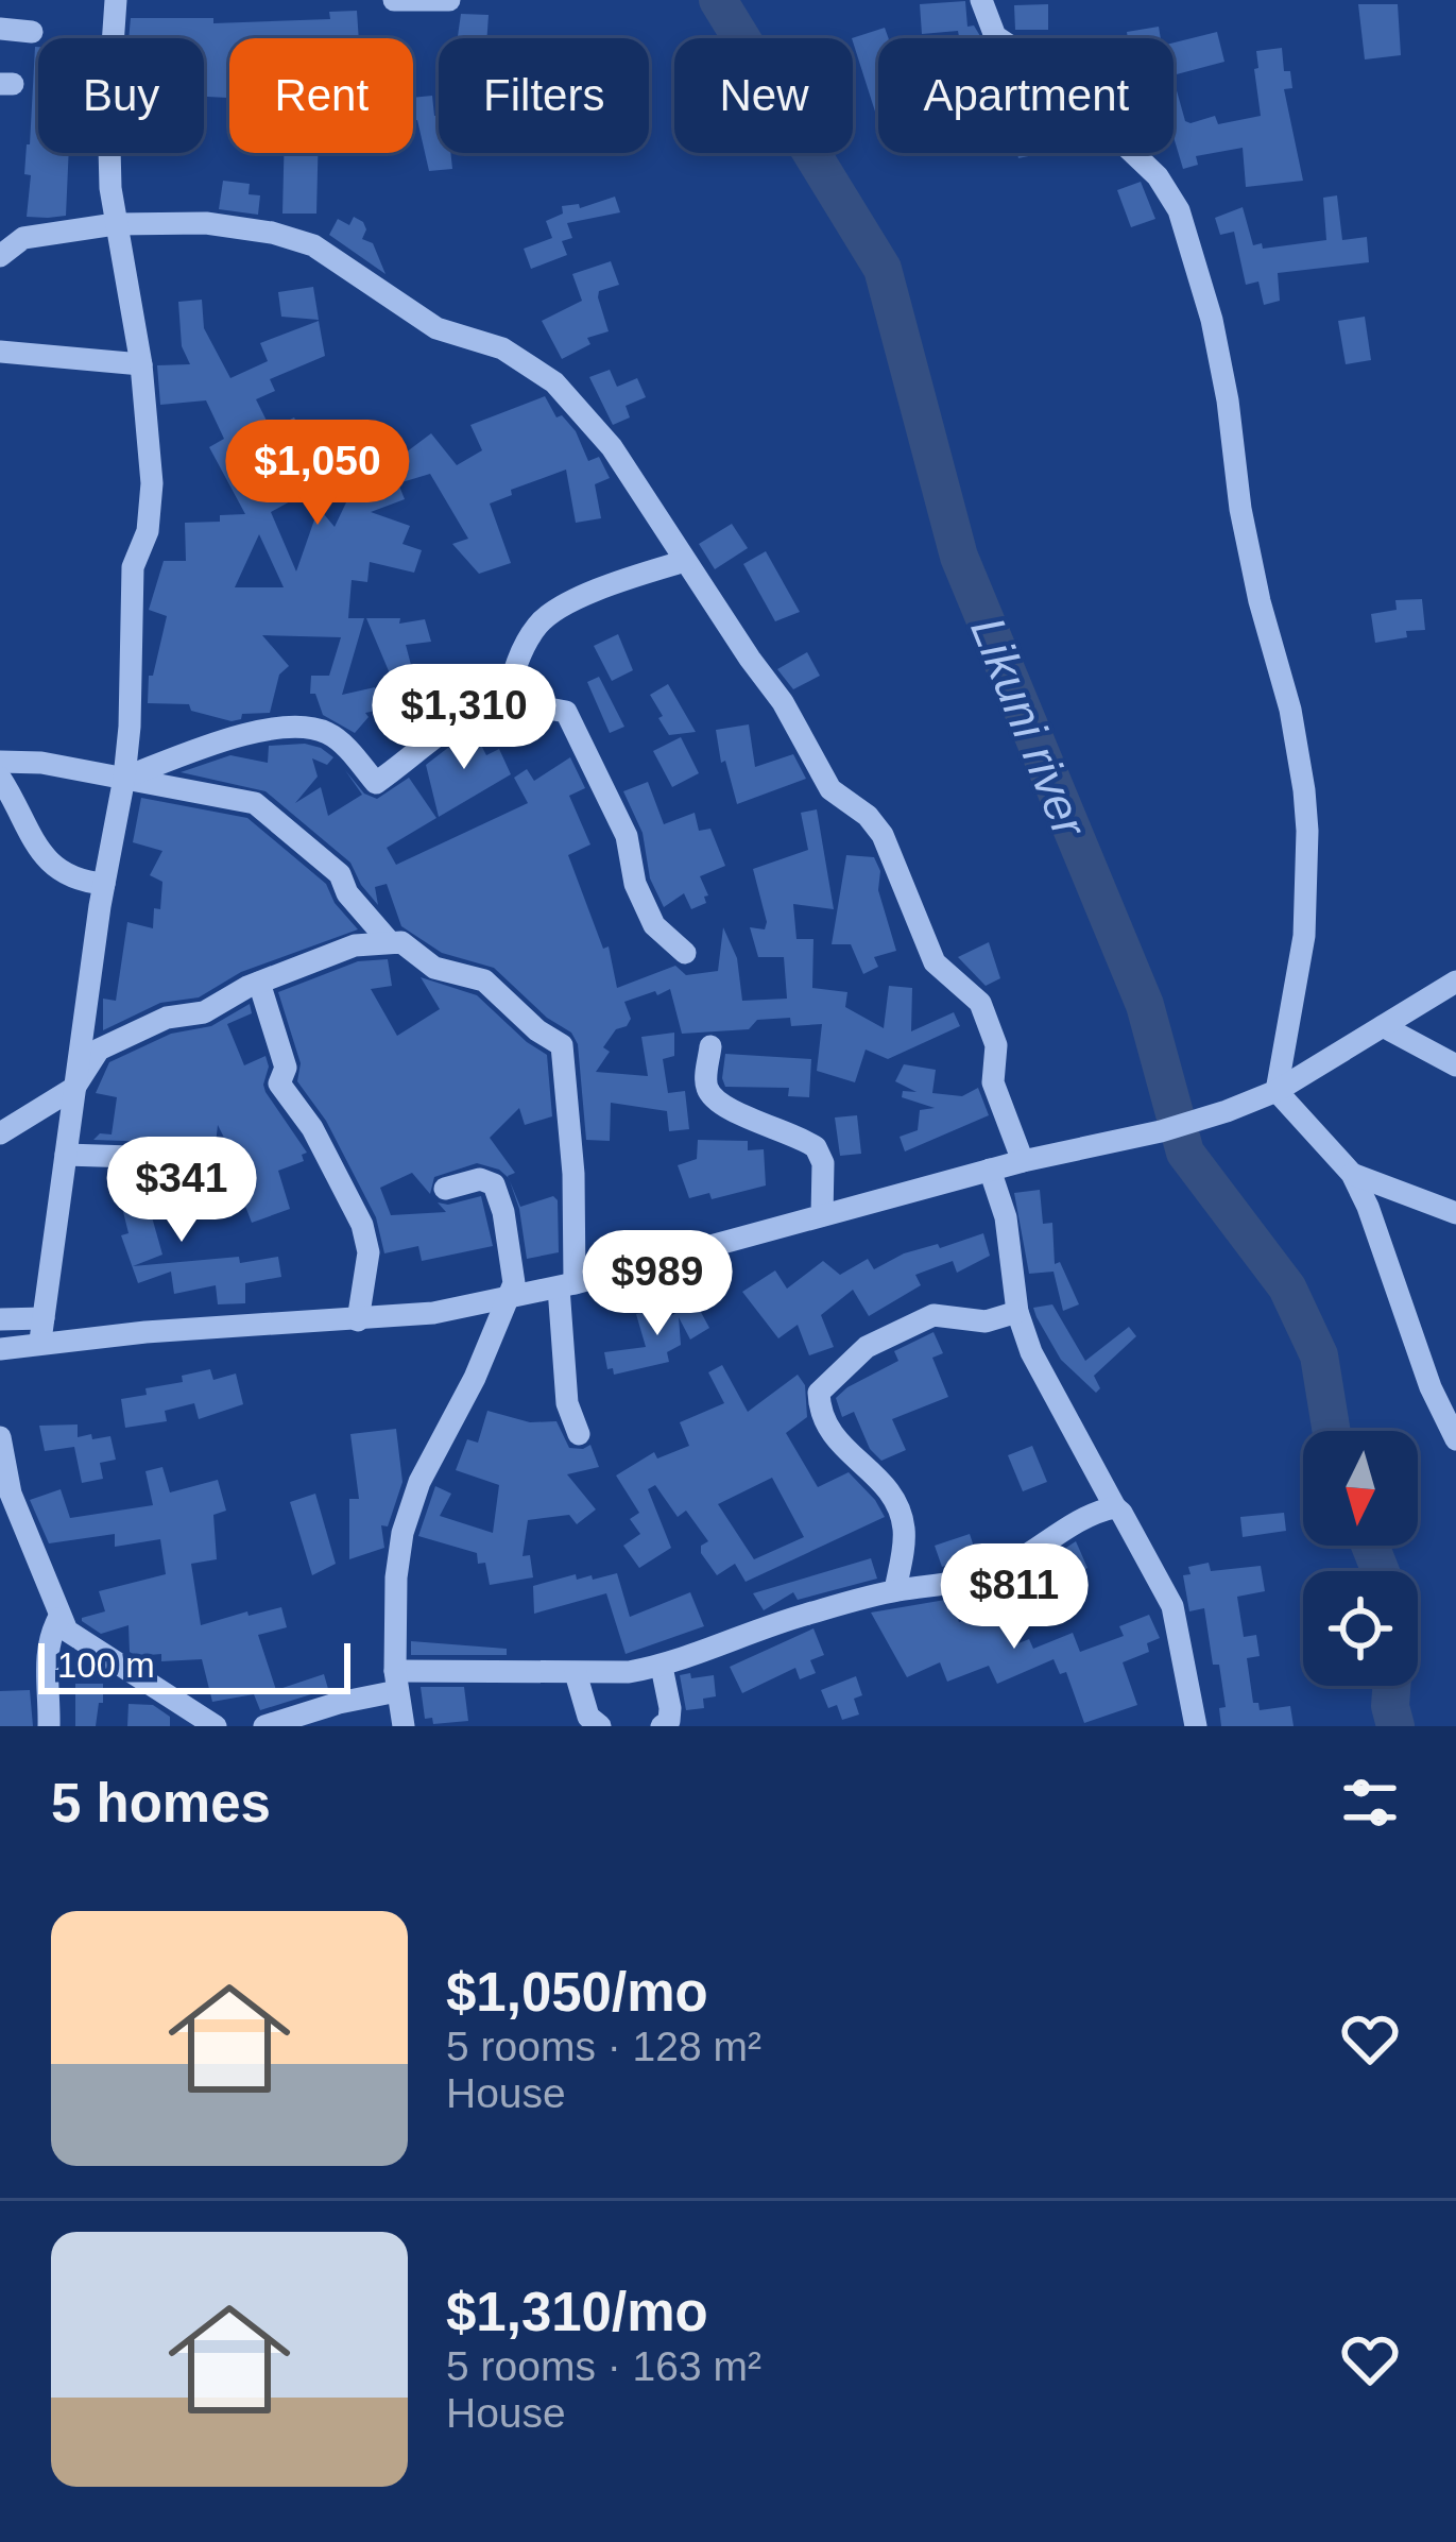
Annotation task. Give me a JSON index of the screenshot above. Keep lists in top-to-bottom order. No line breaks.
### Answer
{"water":["Likuni river"],"scale_bar":"100 m","north":"bottom","page":{"chip":["Buy","Rent","Filters","New","Apartment"],"price":["$1,050","$1,310","$341","$989","$811"],"scale":"100 m","heading":"5 homes","list":[{"name":"$1,050/mo","note":"5 rooms · 128 m² · House"},{"name":"$1,310/mo","note":"5 rooms · 163 m² · House"}]}}
